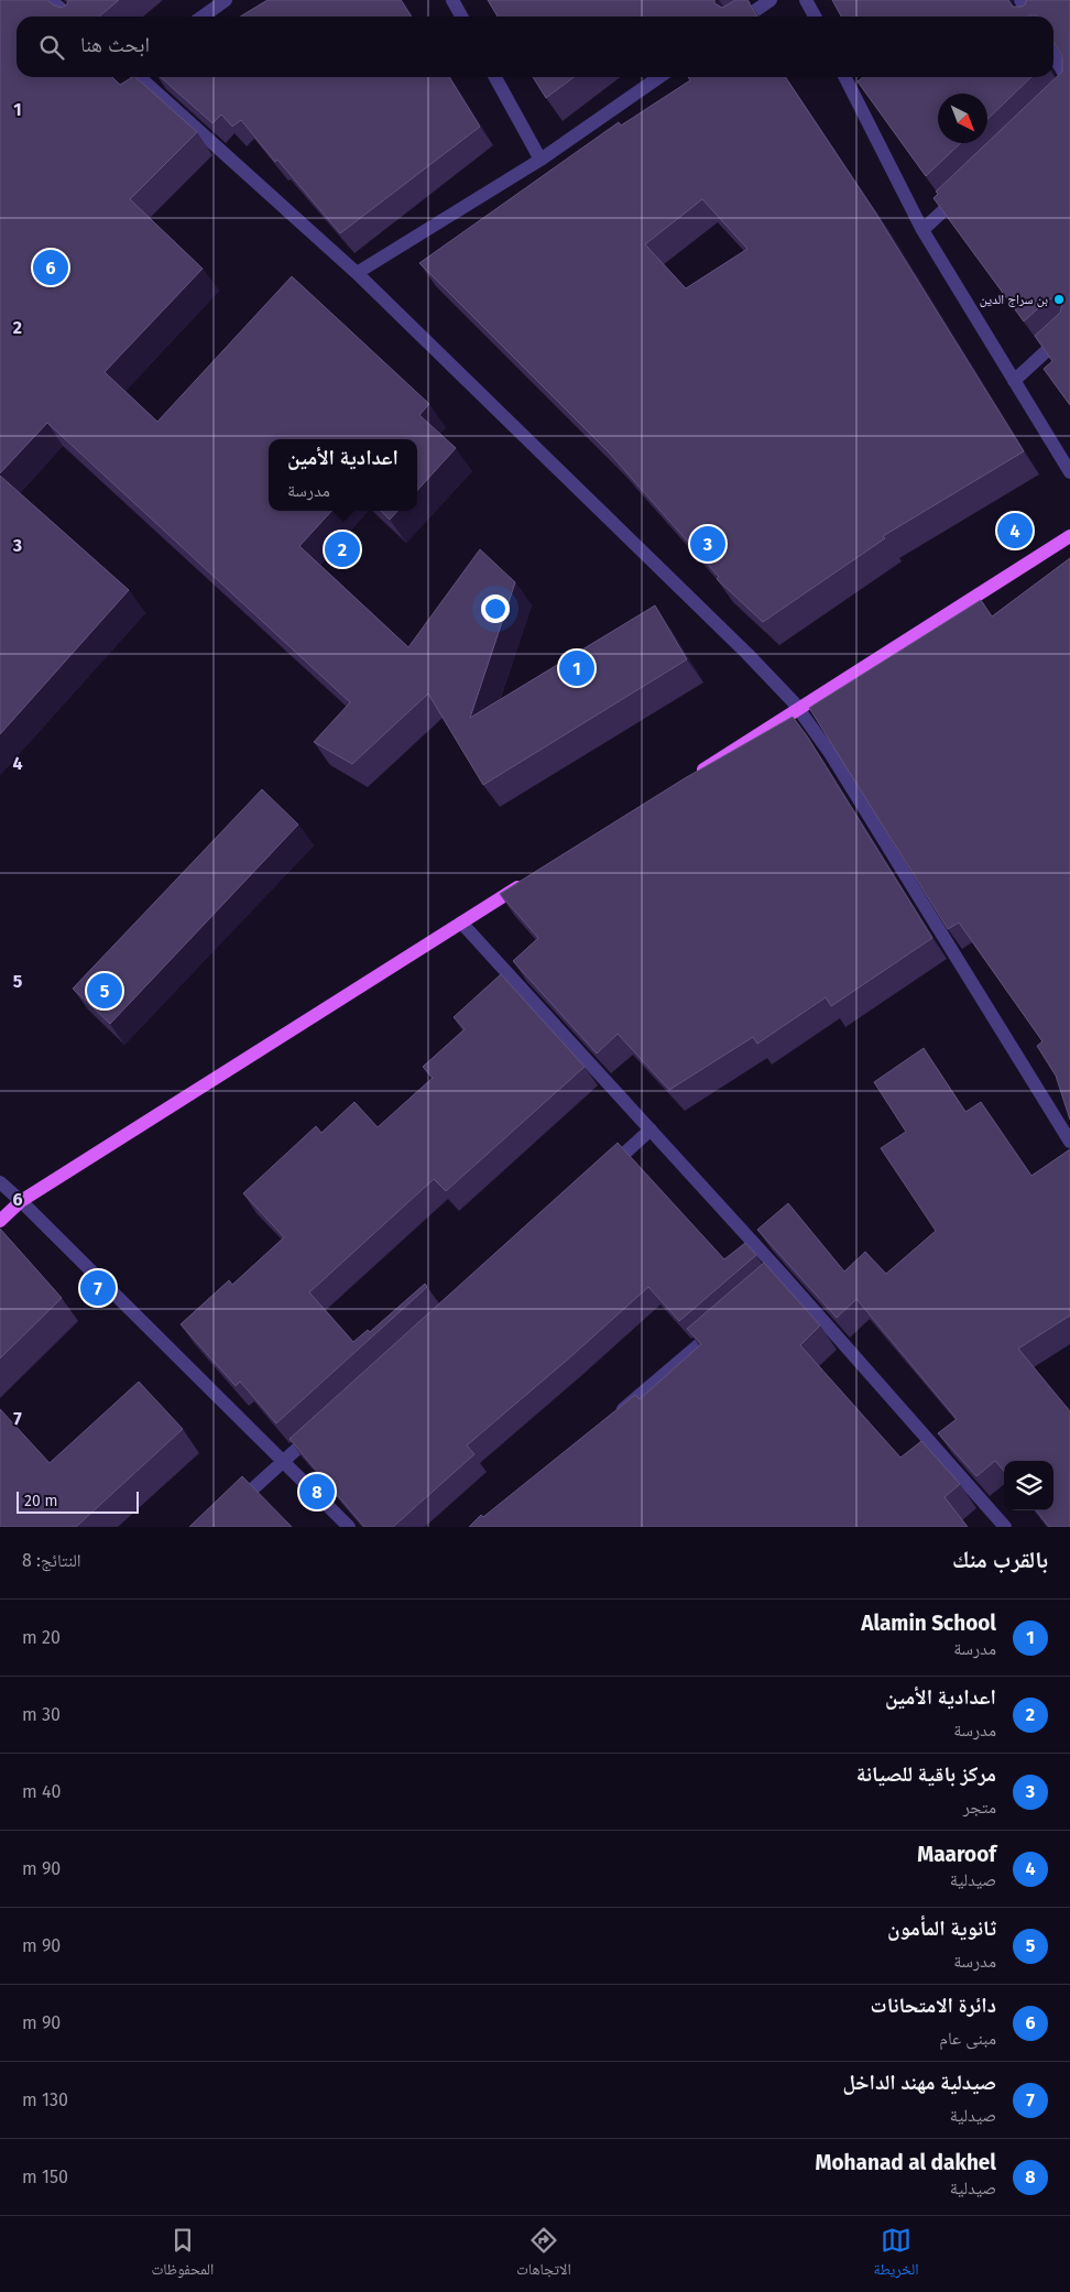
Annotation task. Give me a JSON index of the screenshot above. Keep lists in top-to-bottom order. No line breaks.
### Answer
{"places":["بن سراج الدين"],"scale_bar":"20 m","north":"bottom right","page":{"search":"ابحث هنا","pins":["6","4","3","2","1","5","7","8"],"popup":["اعدادية الأمين","مدرسة"],"scale":"20 m","heading":["بالقرب منك","النتائج: 8"],"list":[{"mark":"1","name":"Alamin School","note":"مدرسة","value":"20 m"},{"mark":"2","name":"اعدادية الأمين","note":"مدرسة","value":"30 m"},{"mark":"3","name":"مركز باقية للصيانة","note":"متجر","value":"40 m"},{"mark":"4","name":"Maaroof","note":"صيدلية","value":"90 m"},{"mark":"5","name":"ثانوية المأمون","note":"مدرسة","value":"90 m"},{"mark":"6","name":"دائرة الامتحانات","note":"مبنى عام","value":"90 m"},{"mark":"7","name":"صيدلية مهند الداخل","note":"صيدلية","value":"130 m"},{"mark":"8","name":"Mohanad al dakhel","note":"صيدلية","value":"150 m"}],"nav":["الخريطة","الاتجاهات","المحفوظات"]},"grid":{"rows":["1","2","3","4","5","6","7"]}}
